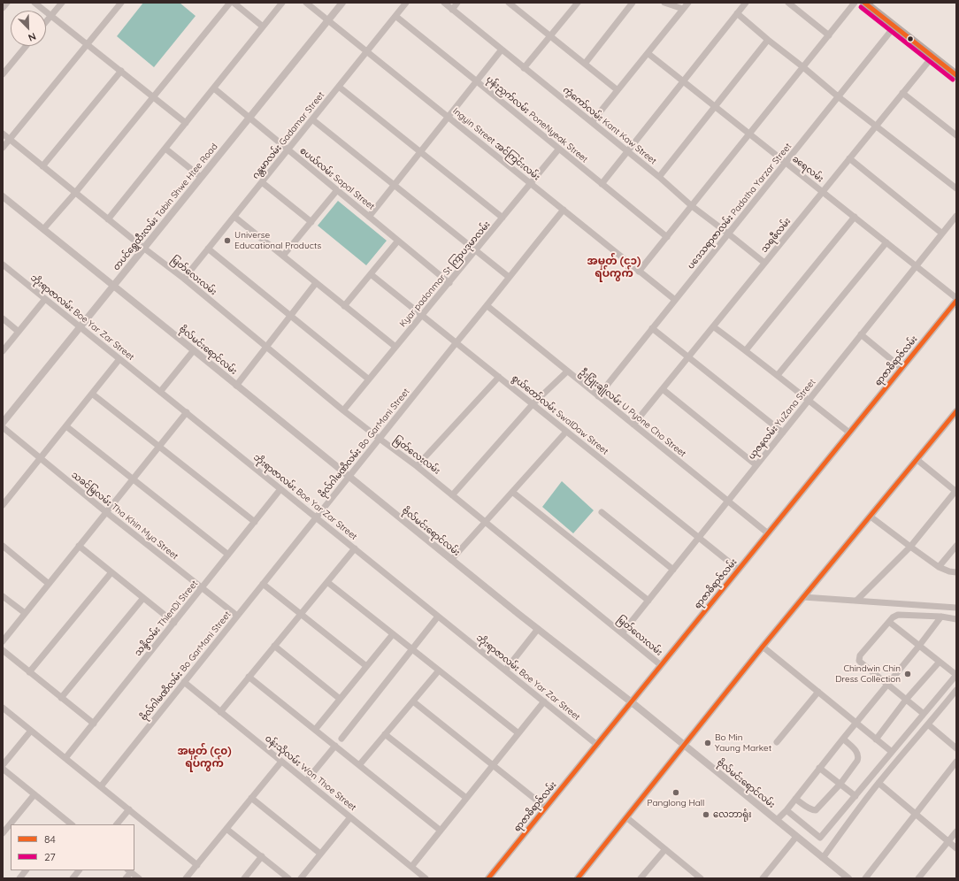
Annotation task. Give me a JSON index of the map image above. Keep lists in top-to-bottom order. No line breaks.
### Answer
{"streets":{"street":["ပုန်းညှက်လမ်း PoneNyeak Street","ကံ့ကော်လမ်း Kant Kaw Street","ဂန္တမာလမ်း Gadamar Street","Ingyin Street အင်ကြင်းလမ်း","ခရေလမ်း","စပယ်လမ်း Sapal Street","ပဒေသရာဇာလမ်း Padatha Yarzar Street","တပင်ရွှေထီးလမ်း Tabin Shwe Htee Road","သရဖီလမ်း","Kyar padonmar St ကြာပဒုမာလမ်း","မြတ်လေးလမ်း","ဘိုးရာဇာလမ်း Boe Yar Zar Street","ဗိုလ်မင်းရောင်လမ်း","ရာဇာဓိရာဇ်လမ်း","ဦးပြုံးချိုလမ်း U Pyone Cho Street","စွယ်တော်လမ်း SwalDaw Street","ယုဇနလမ်း YuZana Street","ဗိုလ်ဂါမဏိလမ်း Bo GarMani Street","သခင်မြလမ်း Tha Khin Mya Street","သန္ဒိလမ်း ThienDi Street","ဝန်းသိုလမ်း Won Thoe Street"]},"crossings":[["ပုန်းညှက်လမ်း PoneNyeak Street","ဂန္တမာလမ်း Gadamar Street"],["ပုန်းညှက်လမ်း PoneNyeak Street","Kyar padonmar St ကြာပဒုမာလမ်း"],["ကံ့ကော်လမ်း Kant Kaw Street","ပဒေသရာဇာလမ်း Padatha Yarzar Street"],["ကံ့ကော်လမ်း Kant Kaw Street","သရဖီလမ်း"],["ဂန္တမာလမ်း Gadamar Street","Ingyin Street အင်ကြင်းလမ်း"],["ဂန္တမာလမ်း Gadamar Street","စပယ်လမ်း Sapal Street"],["ဂန္တမာလမ်း Gadamar Street","မြတ်လေးလမ်း"],["Ingyin Street အင်ကြင်းလမ်း","ပဒေသရာဇာလမ်း Padatha Yarzar Street"],["Ingyin Street အင်ကြင်းလမ်း","တပင်ရွှေထီးလမ်း Tabin Shwe Htee Road"],["Ingyin Street အင်ကြင်းလမ်း","Kyar padonmar St ကြာပဒုမာလမ်း"],["Ingyin Street အင်ကြင်းလမ်း","ဗိုလ်ဂါမဏိလမ်း Bo GarMani Street"],["ခရေလမ်း","ပဒေသရာဇာလမ်း Padatha Yarzar Street"],["ခရေလမ်း","သရဖီလမ်း"],["ခရေလမ်း","ရာဇာဓိရာဇ်လမ်း"],["ခရေလမ်း","ယုဇနလမ်း YuZana Street"],["စပယ်လမ်း Sapal Street","တပင်ရွှေထီးလမ်း Tabin Shwe Htee Road"],["စပယ်လမ်း Sapal Street","Kyar padonmar St ကြာပဒုမာလမ်း"],["ပဒေသရာဇာလမ်း Padatha Yarzar Street","ဦးပြုံးချိုလမ်း U Pyone Cho Street"],["တပင်ရွှေထီးလမ်း Tabin Shwe Htee Road","မြတ်လေးလမ်း"],["တပင်ရွှေထီးလမ်း Tabin Shwe Htee Road","ဘိုးရာဇာလမ်း Boe Yar Zar Street"],["တပင်ရွှေထီးလမ်း Tabin Shwe Htee Road","ဗိုလ်မင်းရောင်လမ်း"],["သရဖီလမ်း","ဦးပြုံးချိုလမ်း U Pyone Cho Street"],["Kyar padonmar St ကြာပဒုမာလမ်း","မြတ်လေးလမ်း"],["Kyar padonmar St ကြာပဒုမာလမ်း","စွယ်တော်လမ်း SwalDaw Street"],["မြတ်လေးလမ်း","ရာဇာဓိရာဇ်လမ်း"],["မြတ်လေးလမ်း","ယုဇနလမ်း YuZana Street"],["မြတ်လေးလမ်း","ဗိုလ်ဂါမဏိလမ်း Bo GarMani Street"],["ဘိုးရာဇာလမ်း Boe Yar Zar Street","ရာဇာဓိရာဇ်လမ်း"],["ဘိုးရာဇာလမ်း Boe Yar Zar Street","ဗိုလ်ဂါမဏိလမ်း Bo GarMani Street"],["ဘိုးရာဇာလမ်း Boe Yar Zar Street","သန္ဒိလမ်း ThienDi Street"],["ဗိုလ်မင်းရောင်လမ်း","ရာဇာဓိရာဇ်လမ်း"],["ဗိုလ်မင်းရောင်လမ်း","ဗိုလ်ဂါမဏိလမ်း Bo GarMani Street"],["ရာဇာဓိရာဇ်လမ်း","ဦးပြုံးချိုလမ်း U Pyone Cho Street"],["ရာဇာဓိရာဇ်လမ်း","စွယ်တော်လမ်း SwalDaw Street"],["ဦးပြုံးချိုလမ်း U Pyone Cho Street","ယုဇနလမ်း YuZana Street"],["ဦးပြုံးချိုလမ်း U Pyone Cho Street","ဗိုလ်ဂါမဏိလမ်း Bo GarMani Street"],["စွယ်တော်လမ်း SwalDaw Street","ယုဇနလမ်း YuZana Street"],["စွယ်တော်လမ်း SwalDaw Street","ဗိုလ်ဂါမဏိလမ်း Bo GarMani Street"],["ဗိုလ်ဂါမဏိလမ်း Bo GarMani Street","သခင်မြလမ်း Tha Khin Mya Street"],["ဗိုလ်ဂါမဏိလမ်း Bo GarMani Street","ဝန်းသိုလမ်း Won Thoe Street"],["သခင်မြလမ်း Tha Khin Mya Street","သန္ဒိလမ်း ThienDi Street"]],"districts":["အမှတ် (၄၁) ရပ်ကွက်","အမှတ် (၄၀) ရပ်ကွက်"],"places":["Universe Educational Products","Chindwin Chin Dress Collection","Bo Min Yaung Market","Panglong Hall","လေဘာရုံး"],"lines":["transit line 84","transit line 27"],"legend":["84","27"],"north":"bottom right"}
